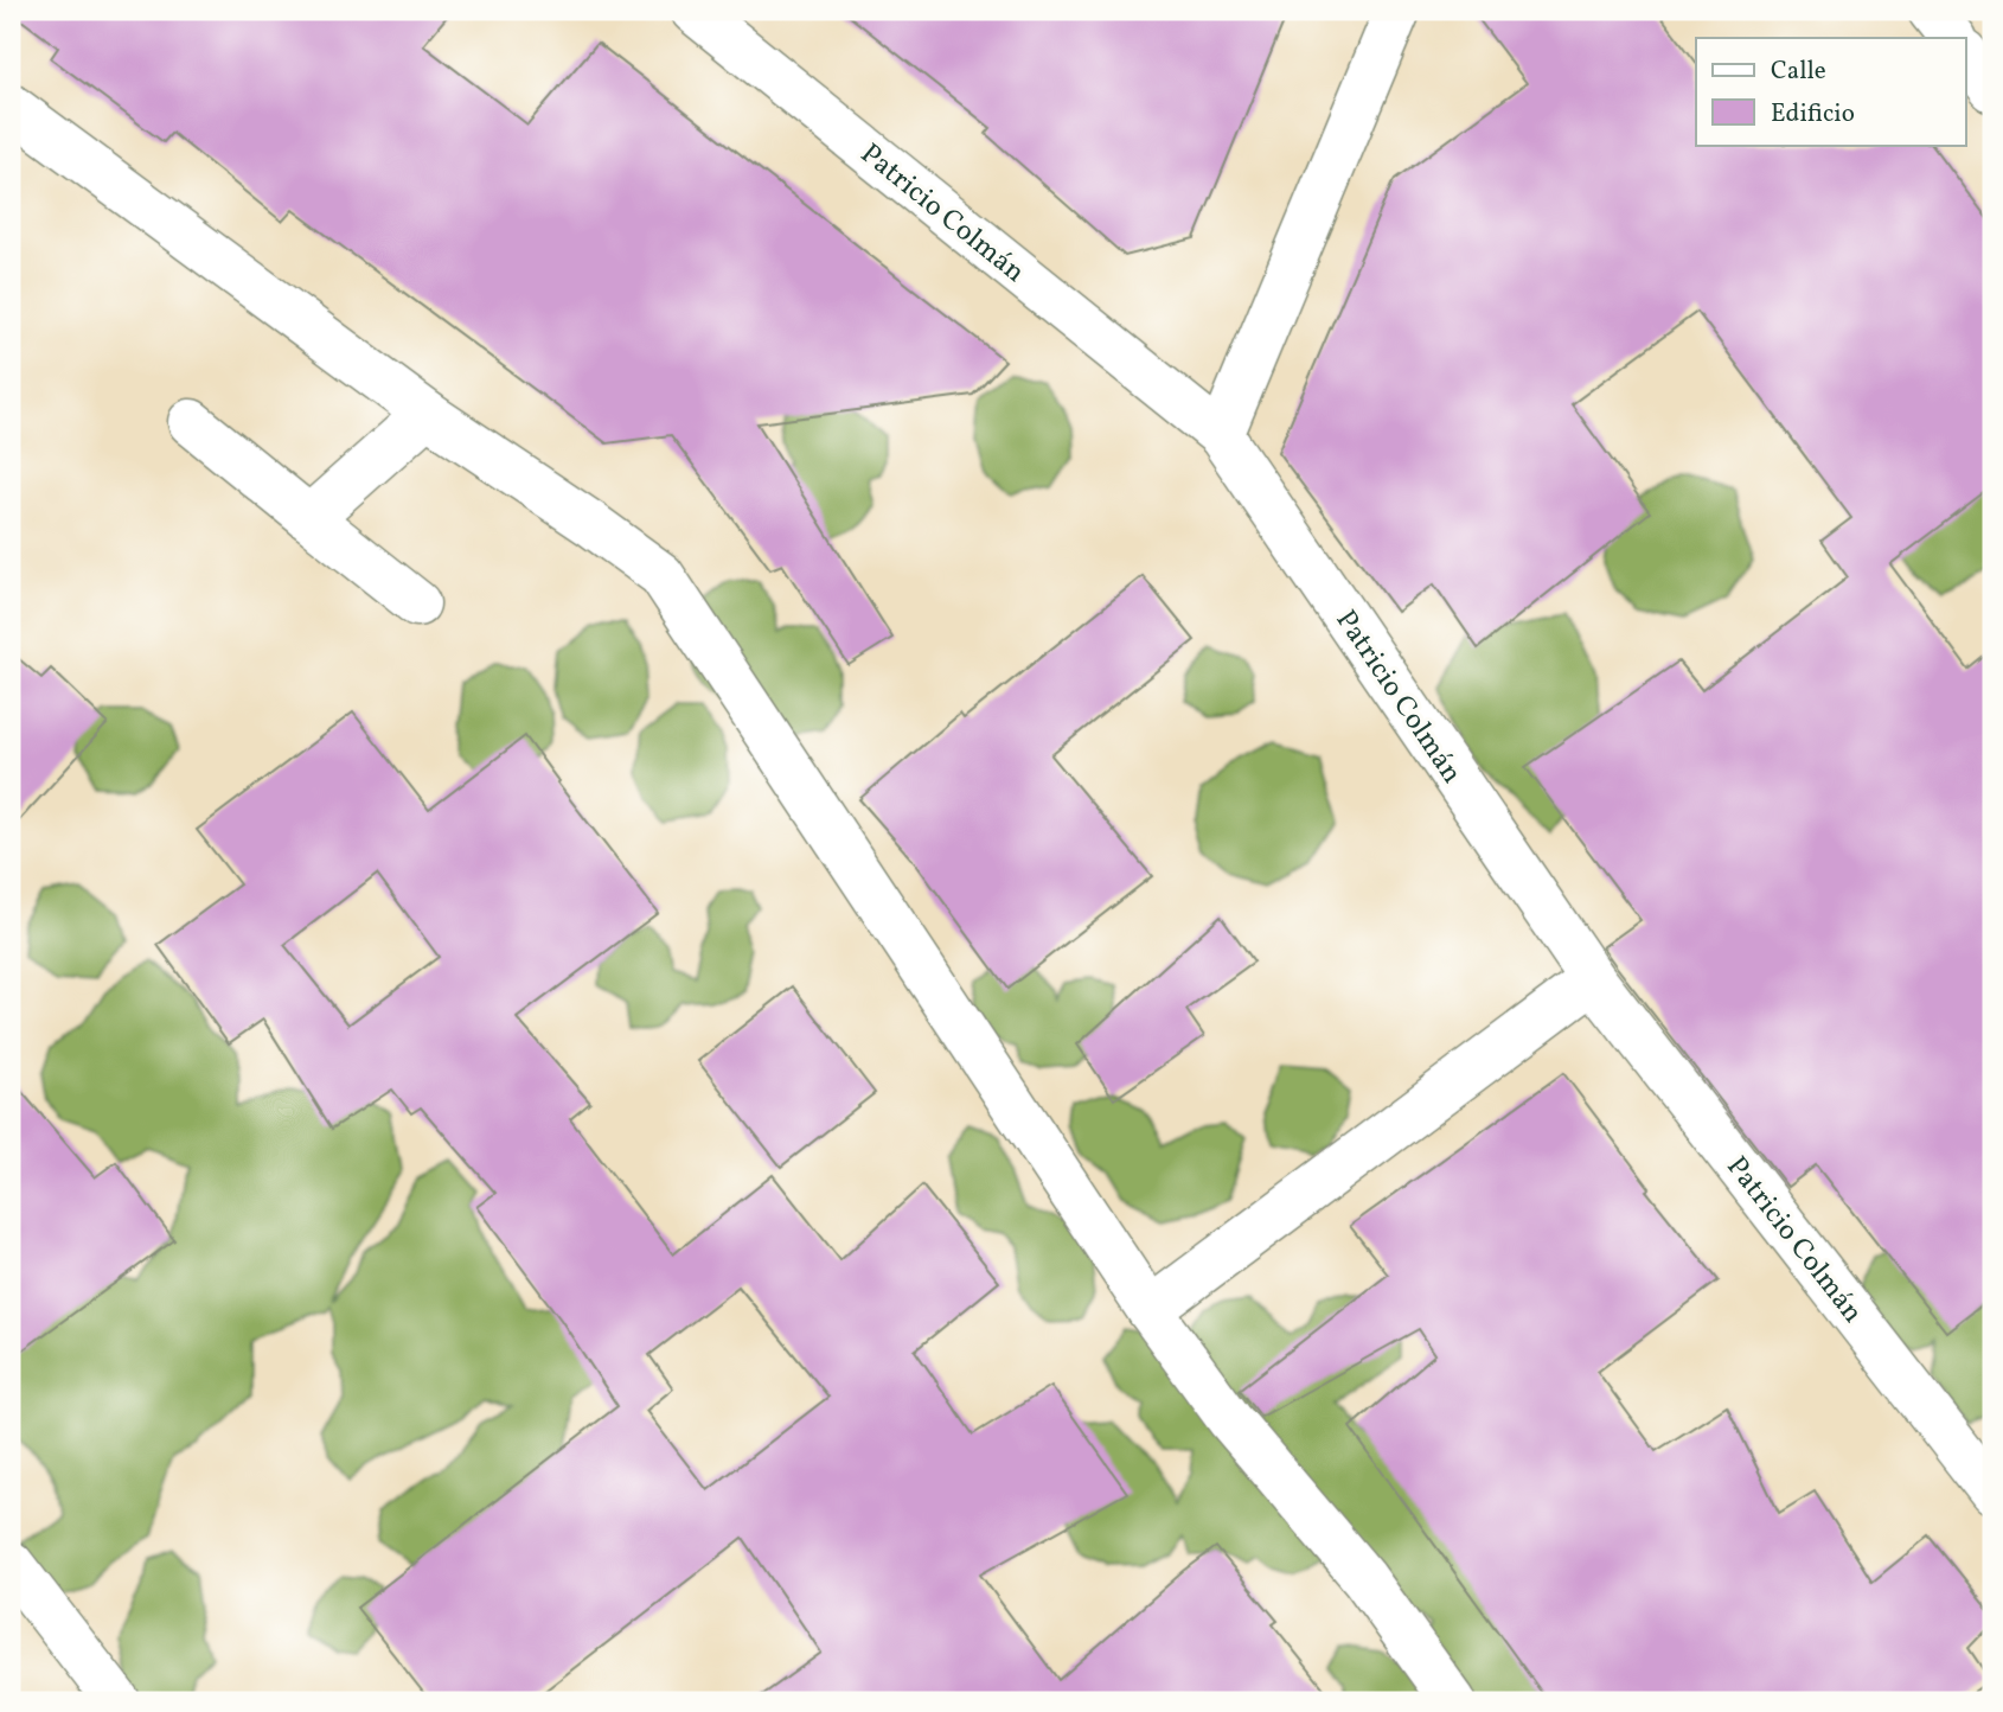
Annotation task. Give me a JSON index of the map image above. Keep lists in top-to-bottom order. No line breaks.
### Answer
{"streets":{"street":["Patricio Colmán"]},"legend":["Calle","Edificio"]}
